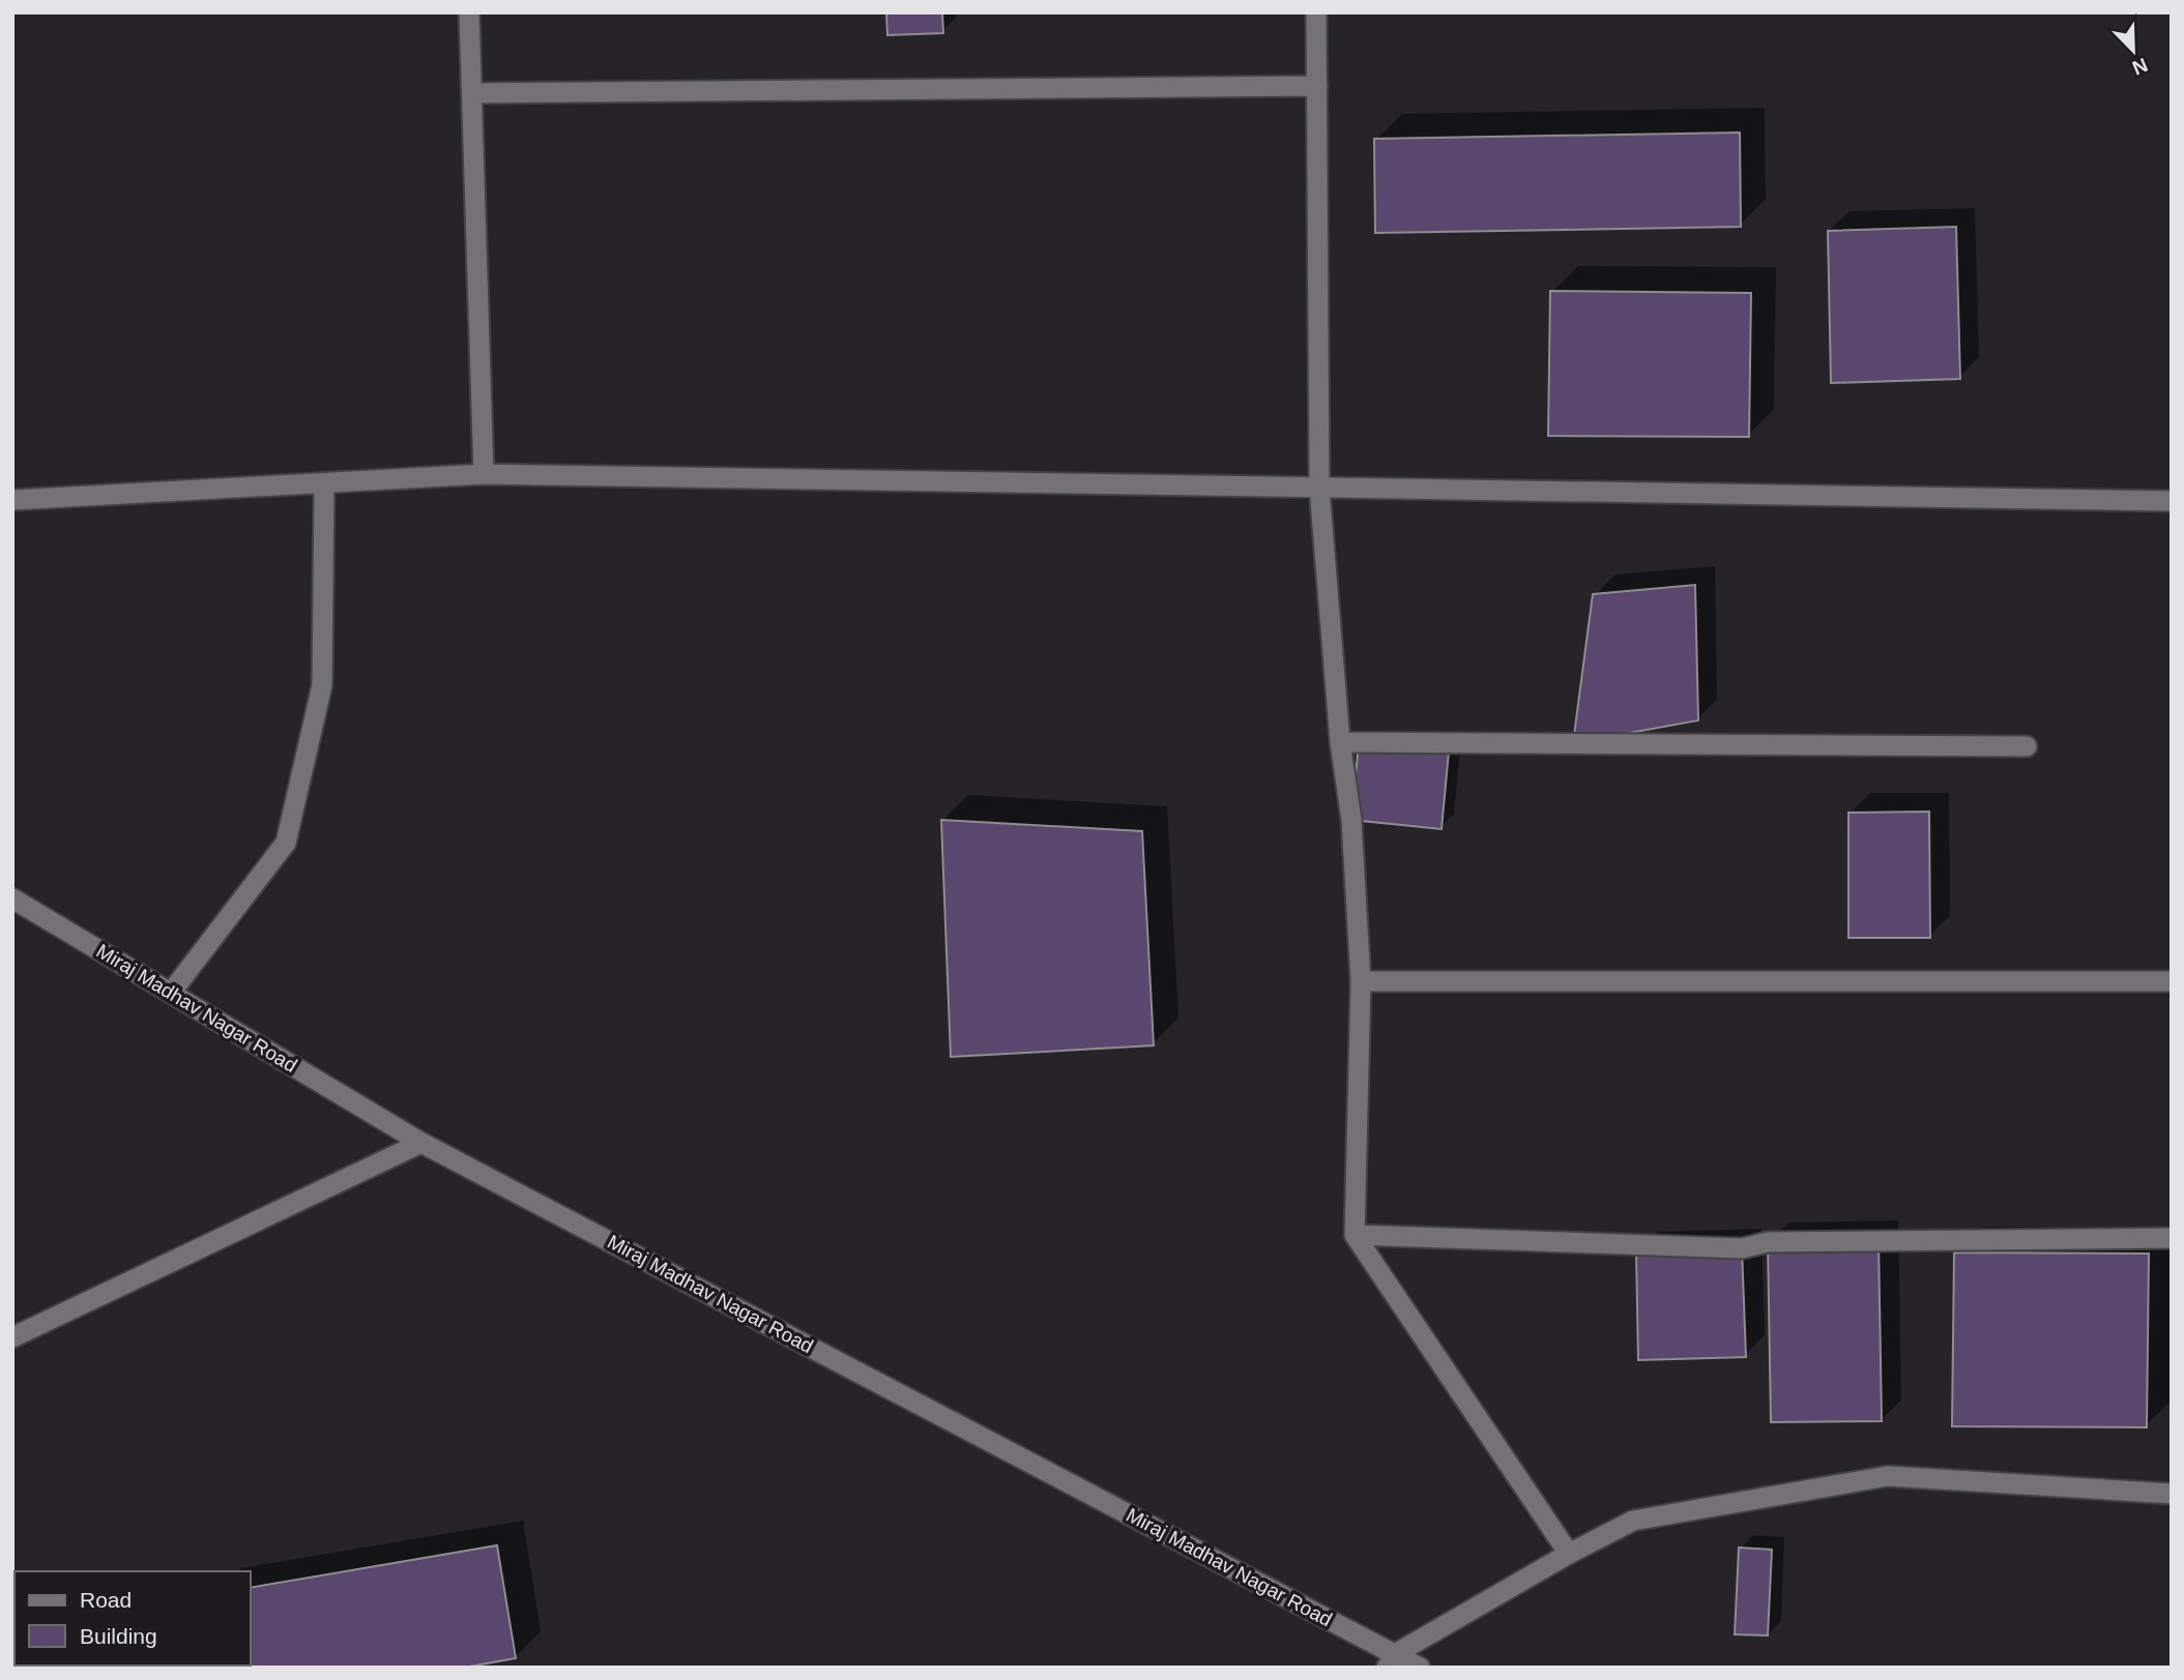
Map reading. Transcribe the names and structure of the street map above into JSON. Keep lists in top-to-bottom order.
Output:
{
  "streets": {
    "street": ["Miraj Madhav Nagar Road"]
  },
  "legend": ["Road", "Building"],
  "north": "bottom right"
}
